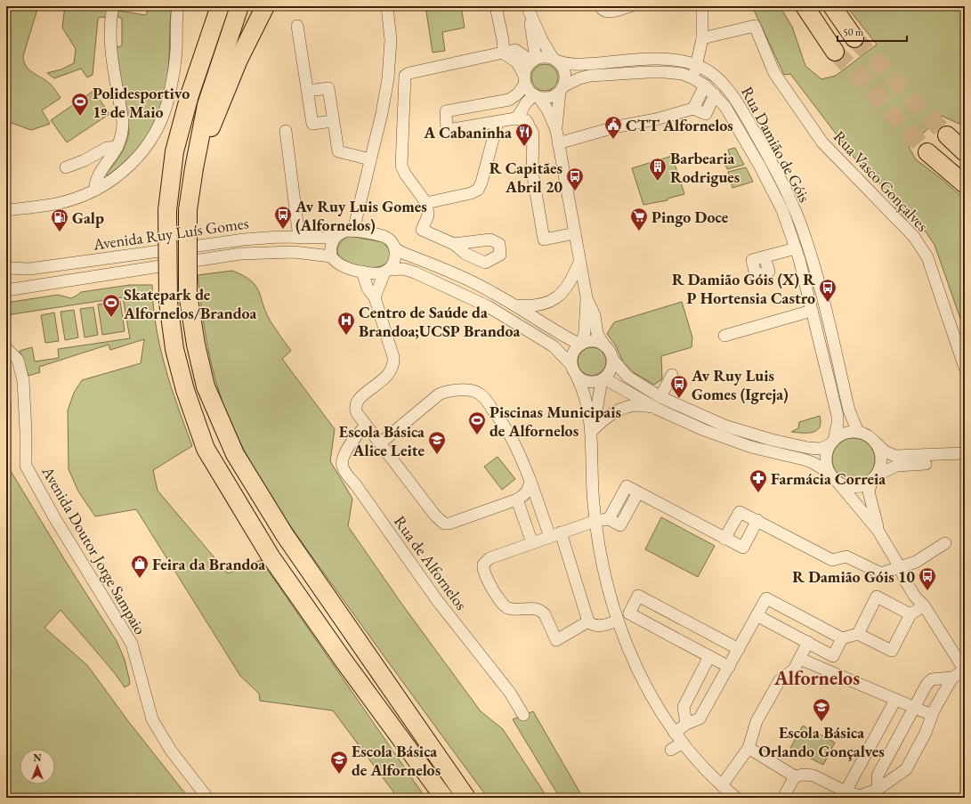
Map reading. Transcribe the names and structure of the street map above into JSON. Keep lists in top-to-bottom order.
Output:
{
  "streets": {
    "street": [
      "Rua Damião de Góis",
      "Rua Vasco Gonçalves",
      "Avenida Ruy Luís Gomes",
      "Avenida Doutor Jorge Sampaio",
      "Rua de Alfornelos"
    ]
  },
  "districts": ["Alfornelos"],
  "places": {
    "sports": ["Polidesportivo 1º de Maio", "Skatepark de Alfornelos/Brandoa", "Piscinas Municipais de Alfornelos"],
    "public building": ["CTT Alfornelos"],
    "restaurant": ["A Cabaninha"],
    "building": ["Barbearia Rodrigues"],
    "bus stop": [
      "R Capitães Abril 20",
      "Av Ruy Luis Gomes (Alfornelos)",
      "R Damião Góis (X) R P Hortensia Castro",
      "Av Ruy Luis Gomes (Igreja)",
      "R Damião Góis 10"
    ],
    "supermarket": ["Pingo Doce"],
    "fuel station": ["Galp"],
    "hospital": ["Centro de Saúde da Brandoa;UCSP Brandoa"],
    "school or university": ["Escola Básica Alice Leite", "Escola Básica Orlando Gonçalves", "Escola Básica de Alfornelos"],
    "pharmacy": ["Farmácia Correia"],
    "shop": ["Feira da Brandoa"]
  },
  "scale_bar": "50 m",
  "north": "top"
}
